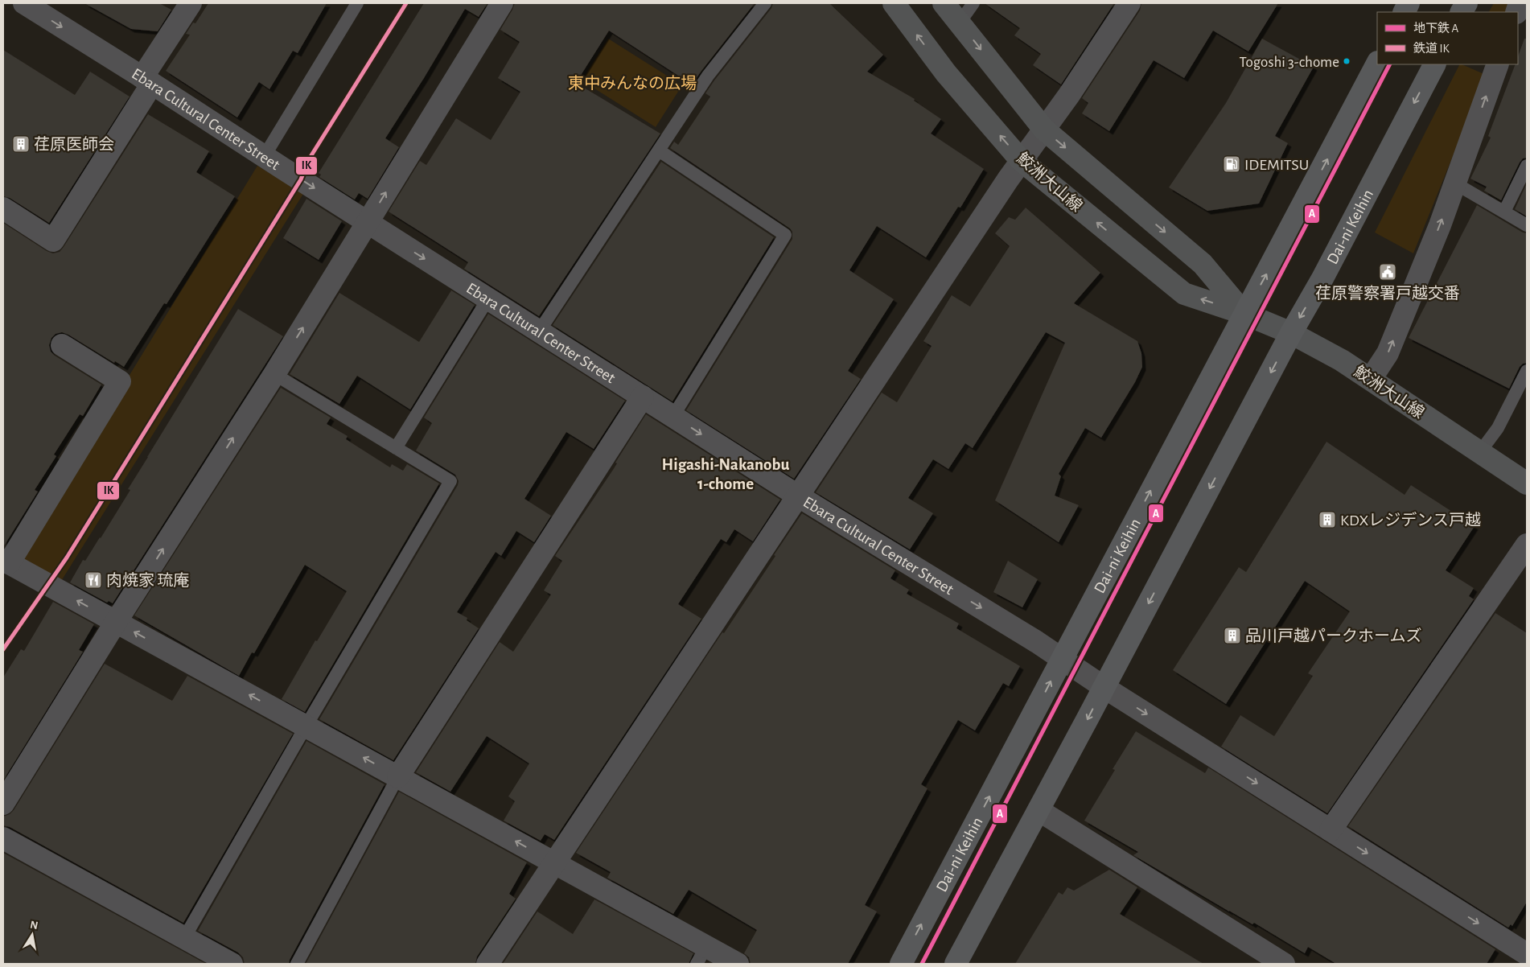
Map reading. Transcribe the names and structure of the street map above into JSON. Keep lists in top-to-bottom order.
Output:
{
  "streets": {
    "highway": ["Dai-ni Keihin"],
    "main road": ["鮫洲大山線"],
    "street": ["Ebara Cultural Center Street"]
  },
  "crossings": [
    ["Ebara Cultural Center Street", "Dai-ni Keihin"],
    ["鮫洲大山線", "Dai-ni Keihin"]
  ],
  "one_way": ["Ebara Cultural Center Street"],
  "districts": ["Higashi-Nakanobu 1-chome"],
  "parks": ["東中みんなの広場"],
  "places": {
    "other": ["Togoshi 3-chome"],
    "building": ["荏原医師会", "KDXレジデンス戸越", "品川戸越パークホームズ"],
    "fuel station": ["IDEMITSU"],
    "public building": ["荏原警察署戸越交番"],
    "restaurant": ["肉焼家 琉庵"]
  },
  "lines": ["rail line IK", "metro line A"],
  "legend": ["地下鉄 A", "鉄道 IK"],
  "north": "top"
}
